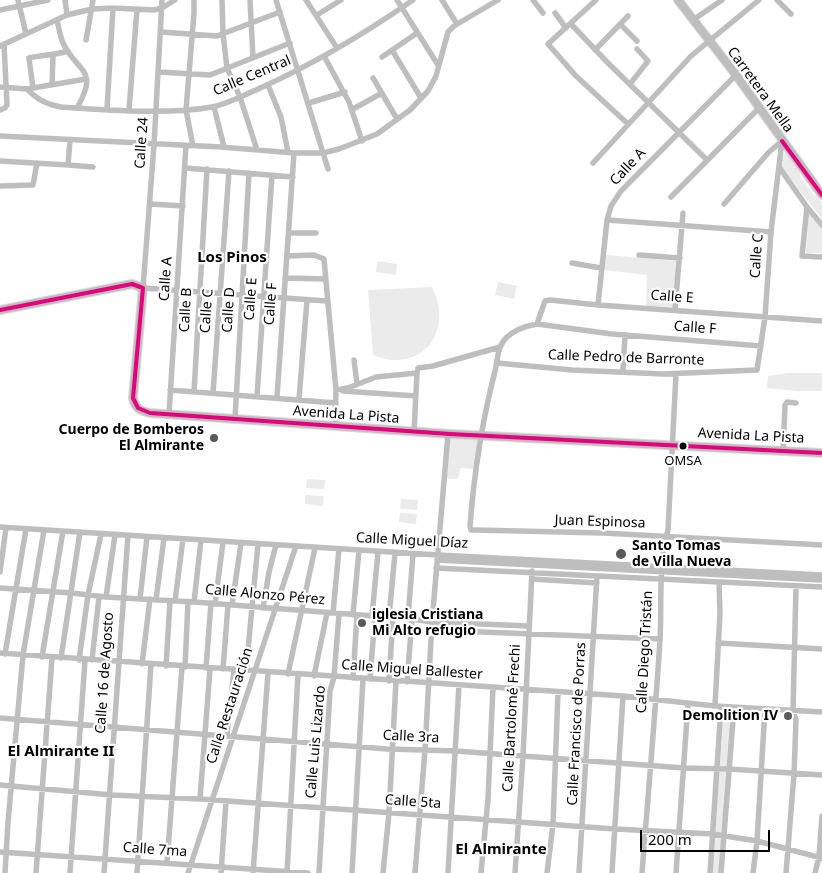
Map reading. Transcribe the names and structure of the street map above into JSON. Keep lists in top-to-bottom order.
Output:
{
  "streets": {
    "main road": ["Carretera Mella", "Avenida La Pista"],
    "street": [
      "Calle Central",
      "Calle 24",
      "Calle A",
      "Calle C",
      "Calle E",
      "Calle F",
      "Calle B",
      "Calle D",
      "Calle Pedro de Barronte",
      "Juan Espinosa",
      "Calle Miguel Díaz",
      "Calle Alonzo Pérez",
      "Calle Diego Tristán",
      "Calle Miguel Ballester",
      "Calle 16 de Agosto",
      "Calle Restauración",
      "Calle Bartolomé Frechi",
      "Calle Francisco de Porras",
      "Calle 3ra",
      "Calle Luis Lizardo",
      "Calle 5ta",
      "Calle 7ma"
    ]
  },
  "crossings": [
    ["Calle Central", "Calle 24"],
    ["Calle Central", "Calle A"],
    ["Calle Central", "Calle F"],
    ["Carretera Mella", "Calle A"],
    ["Carretera Mella", "Calle C"],
    ["Calle 24", "Avenida La Pista"],
    ["Calle A", "Calle E"],
    ["Calle A", "Avenida La Pista"],
    ["Calle C", "Calle E"],
    ["Calle C", "Calle F"],
    ["Calle C", "Calle Pedro de Barronte"],
    ["Calle E", "Calle F"],
    ["Calle D", "Avenida La Pista"],
    ["Calle Pedro de Barronte", "Calle Diego Tristán"],
    ["Avenida La Pista", "Juan Espinosa"],
    ["Avenida La Pista", "Calle Diego Tristán"],
    ["Juan Espinosa", "Calle Diego Tristán"],
    ["Calle Miguel Díaz", "Calle Diego Tristán"],
    ["Calle Miguel Díaz", "Calle 16 de Agosto"],
    ["Calle Miguel Díaz", "Calle Restauración"],
    ["Calle Miguel Díaz", "Calle Bartolomé Frechi"],
    ["Calle Miguel Díaz", "Calle Francisco de Porras"],
    ["Calle Alonzo Pérez", "Calle 16 de Agosto"],
    ["Calle Alonzo Pérez", "Calle Restauración"],
    ["Calle Alonzo Pérez", "Calle Bartolomé Frechi"],
    ["Calle Alonzo Pérez", "Calle Luis Lizardo"],
    ["Calle Diego Tristán", "Calle Miguel Ballester"],
    ["Calle Diego Tristán", "Calle 3ra"],
    ["Calle Diego Tristán", "Calle 5ta"],
    ["Calle Miguel Ballester", "Calle 16 de Agosto"],
    ["Calle Miguel Ballester", "Calle Restauración"],
    ["Calle Miguel Ballester", "Calle Bartolomé Frechi"],
    ["Calle Miguel Ballester", "Calle Francisco de Porras"],
    ["Calle Miguel Ballester", "Calle Luis Lizardo"],
    ["Calle 16 de Agosto", "Calle 3ra"],
    ["Calle 16 de Agosto", "Calle 5ta"],
    ["Calle 16 de Agosto", "Calle 7ma"],
    ["Calle Restauración", "Calle 3ra"],
    ["Calle Restauración", "Calle 5ta"],
    ["Calle Restauración", "Calle 7ma"],
    ["Calle Bartolomé Frechi", "Calle 3ra"],
    ["Calle Bartolomé Frechi", "Calle 5ta"],
    ["Calle Francisco de Porras", "Calle 3ra"],
    ["Calle Francisco de Porras", "Calle 5ta"],
    ["Calle 3ra", "Calle Luis Lizardo"],
    ["Calle Luis Lizardo", "Calle 5ta"]
  ],
  "districts": ["Los Pinos", "El Almirante II", "El Almirante"],
  "places": [
    "Cuerpo de Bomberos El Almirante",
    "OMSA",
    "Santo Tomas de Villa Nueva",
    "iglesia Cristiana Mi Alto refugio",
    "Demolition IV"
  ],
  "scale_bar": "200 m"
}
